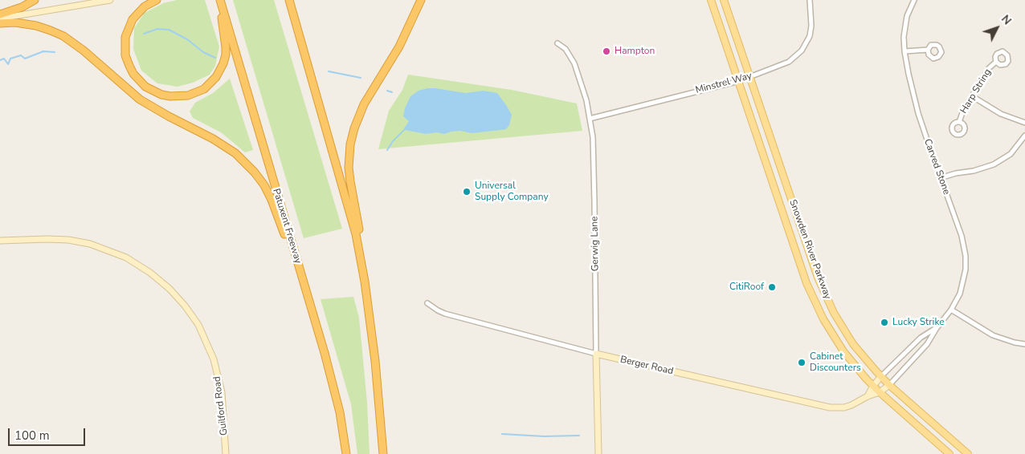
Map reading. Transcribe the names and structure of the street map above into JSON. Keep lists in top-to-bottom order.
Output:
{
  "streets": {
    "highway": ["Patuxent Freeway"],
    "main road": ["Snowden River Parkway"],
    "street": [
      "Minstrel Way",
      "Harp String",
      "Carved Stone",
      "Gerwig Lane",
      "Berger Road",
      "Guilford Road"
    ]
  },
  "crossings": [
    ["Minstrel Way", "Gerwig Lane"],
    ["Minstrel Way", "Snowden River Parkway"],
    ["Carved Stone", "Snowden River Parkway"],
    ["Carved Stone", "Berger Road"],
    ["Gerwig Lane", "Berger Road"],
    ["Snowden River Parkway", "Berger Road"]
  ],
  "places": [
    "Hampton",
    "Universal Supply Company",
    "CitiRoof",
    "Lucky Strike",
    "Cabinet Discounters"
  ],
  "scale_bar": "100 m",
  "north": "top right"
}
